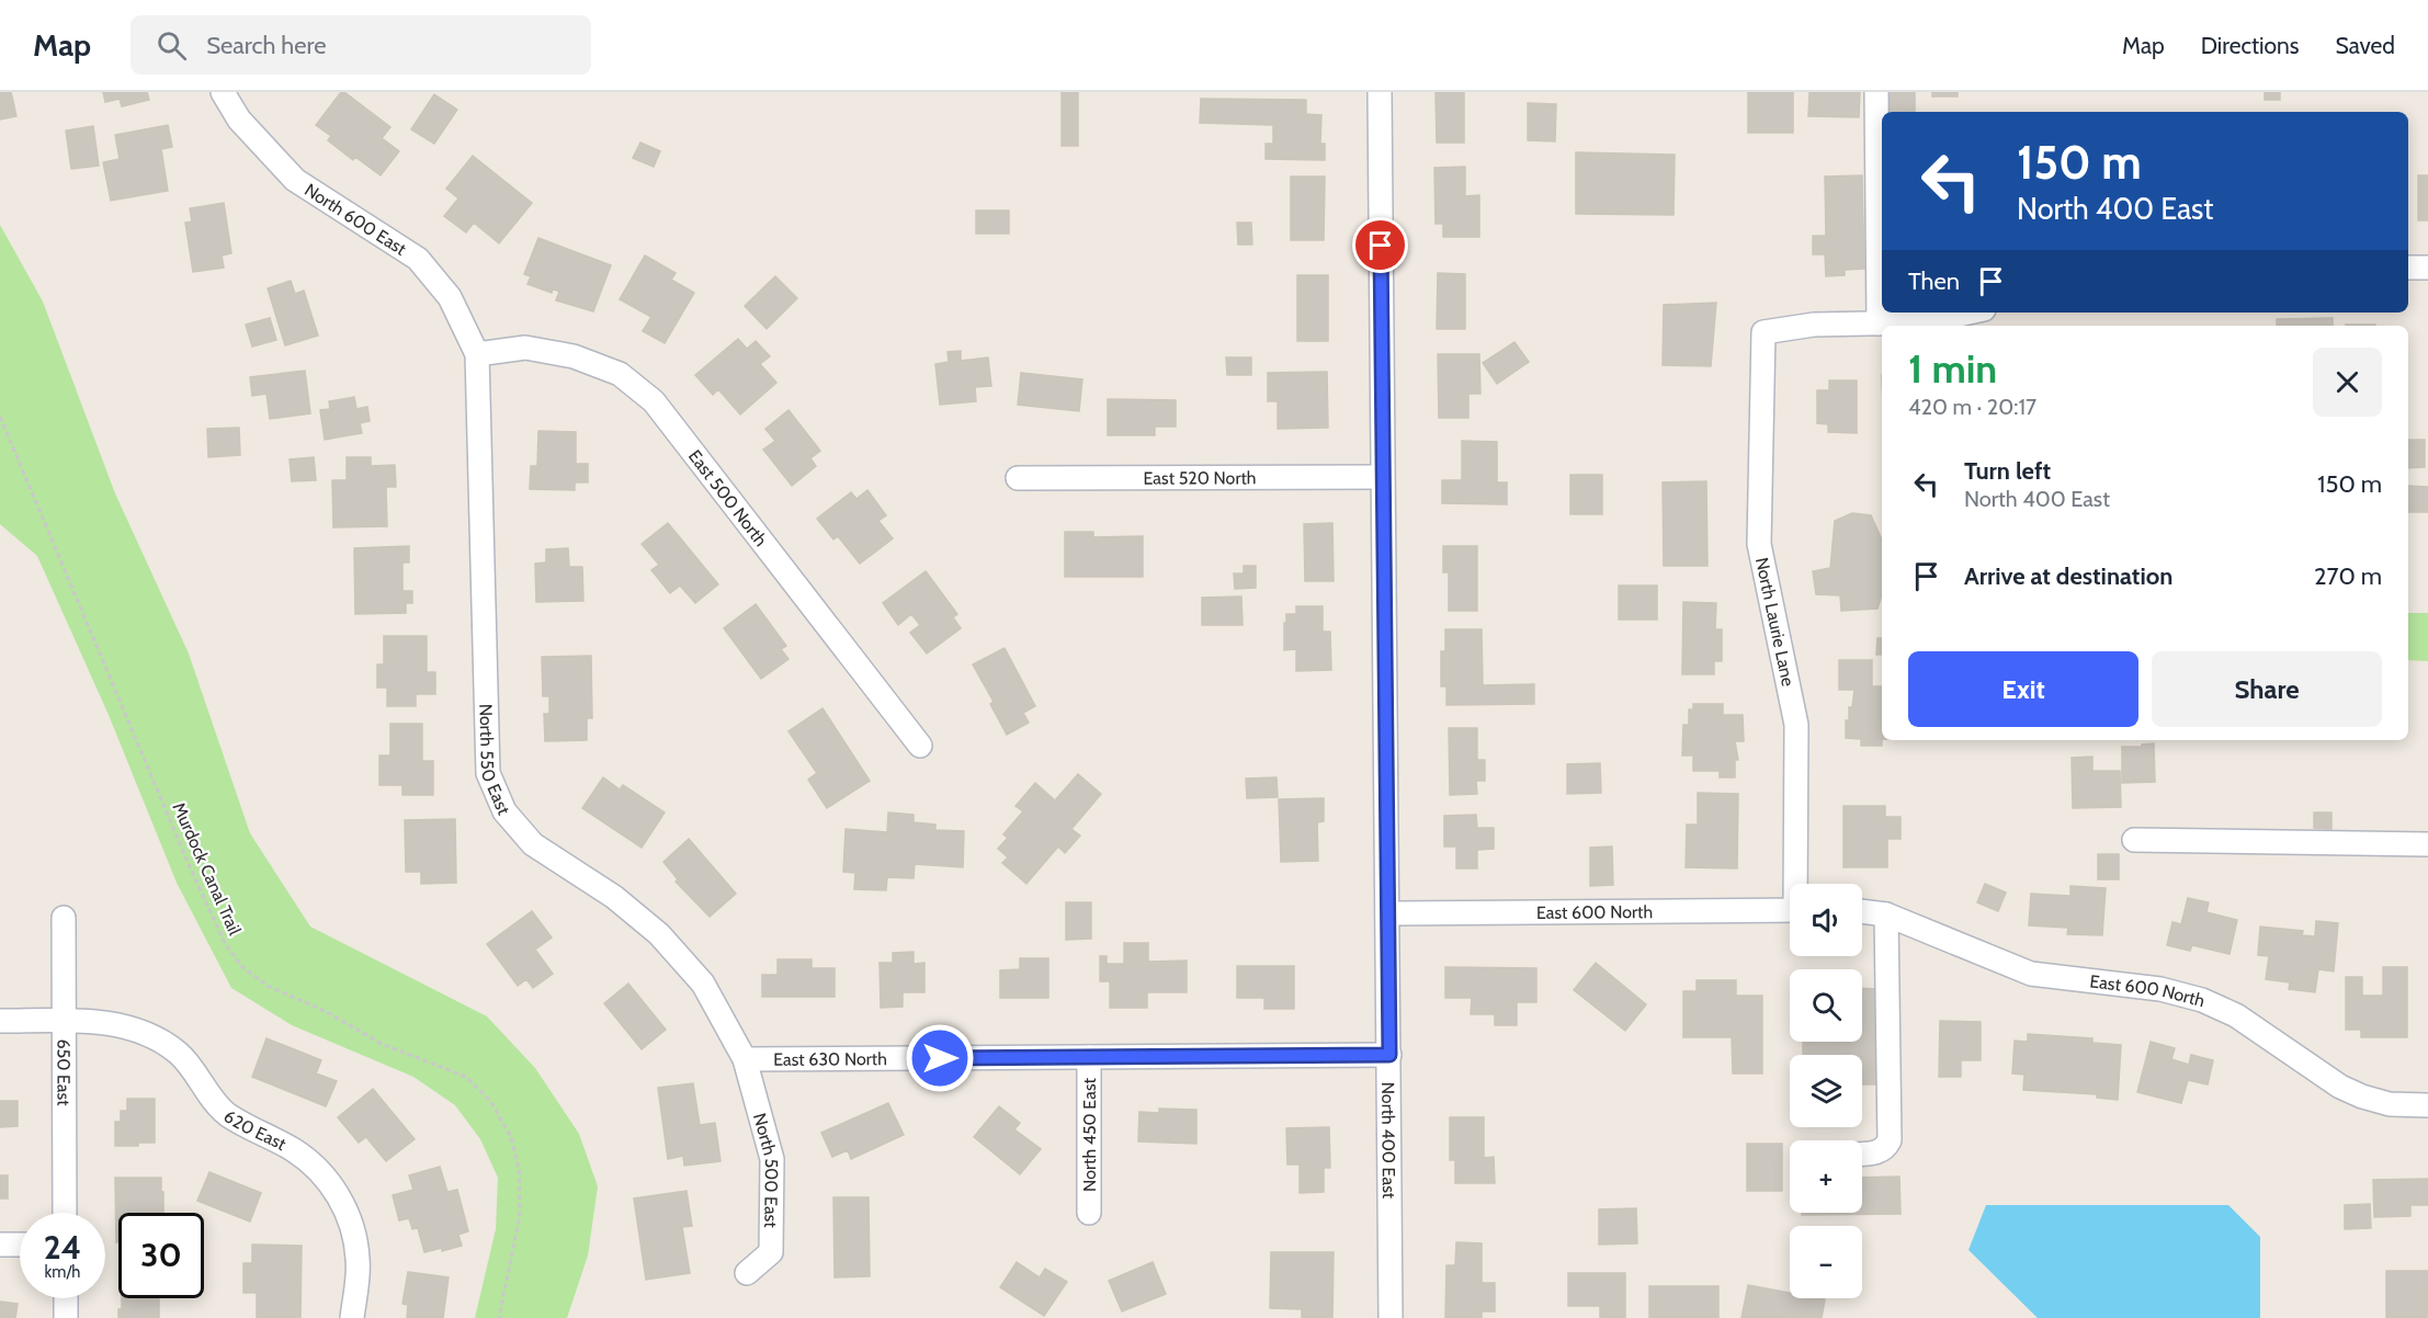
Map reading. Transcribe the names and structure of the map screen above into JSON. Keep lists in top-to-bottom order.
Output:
{
  "streets": {
    "street": [
      "North 600 East",
      "East 520 North",
      "East 500 North",
      "North Laurie Lane",
      "North 550 East",
      "East 600 North",
      "East 630 North",
      "650 East",
      "620 East",
      "North 450 East",
      "North 400 East",
      "North 500 East"
    ],
    "path": ["Murdock Canal Trail"]
  },
  "crossings": [
    ["North 600 East", "East 500 North"],
    ["North 600 East", "North 550 East"],
    ["East 520 North", "North 400 East"],
    ["East 500 North", "North 550 East"],
    ["North 550 East", "East 630 North"],
    ["North 550 East", "North 500 East"],
    ["East 600 North", "North 400 East"],
    ["East 630 North", "North 450 East"],
    ["East 630 North", "North 400 East"],
    ["East 630 North", "North 500 East"],
    ["650 East", "620 East"]
  ],
  "page": {
    "header": "Map",
    "search": "Search here",
    "nav": ["Map", "Directions", "Saved"],
    "turn": ["150 m", "North 400 East"],
    "then": "Then",
    "heading": ["1 min", "420 m · 20:17"],
    "list": [
      {
        "name": "Turn left",
        "note": "North 400 East",
        "value": "150 m"
      },
      {
        "name": "Arrive at destination",
        "value": "270 m"
      }
    ],
    "buttons": ["Exit", "Share"],
    "map_buttons": ["+", "−"],
    "speed": "24 km/h",
    "limit": "30"
  }
}
